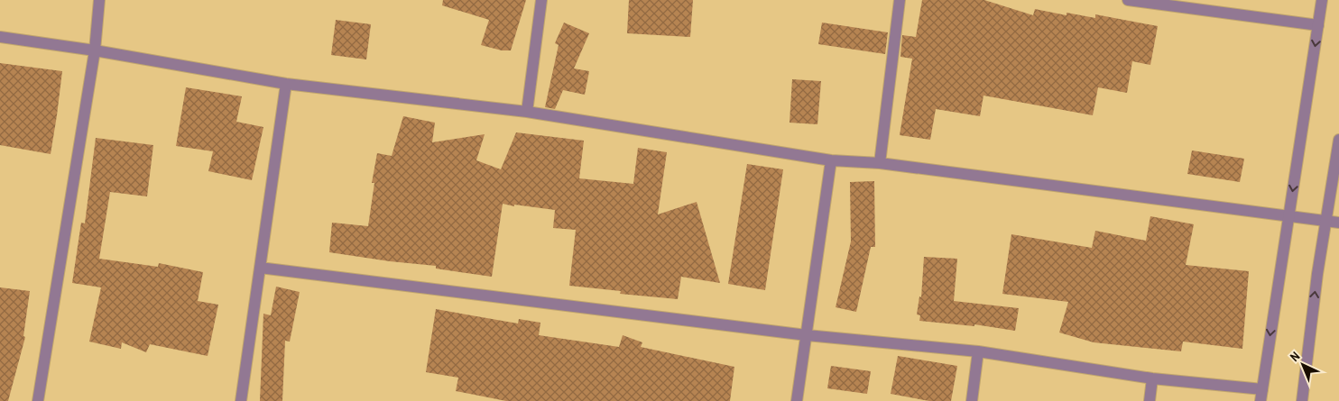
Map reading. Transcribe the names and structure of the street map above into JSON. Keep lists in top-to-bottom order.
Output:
{
  "north": "top left"
}
